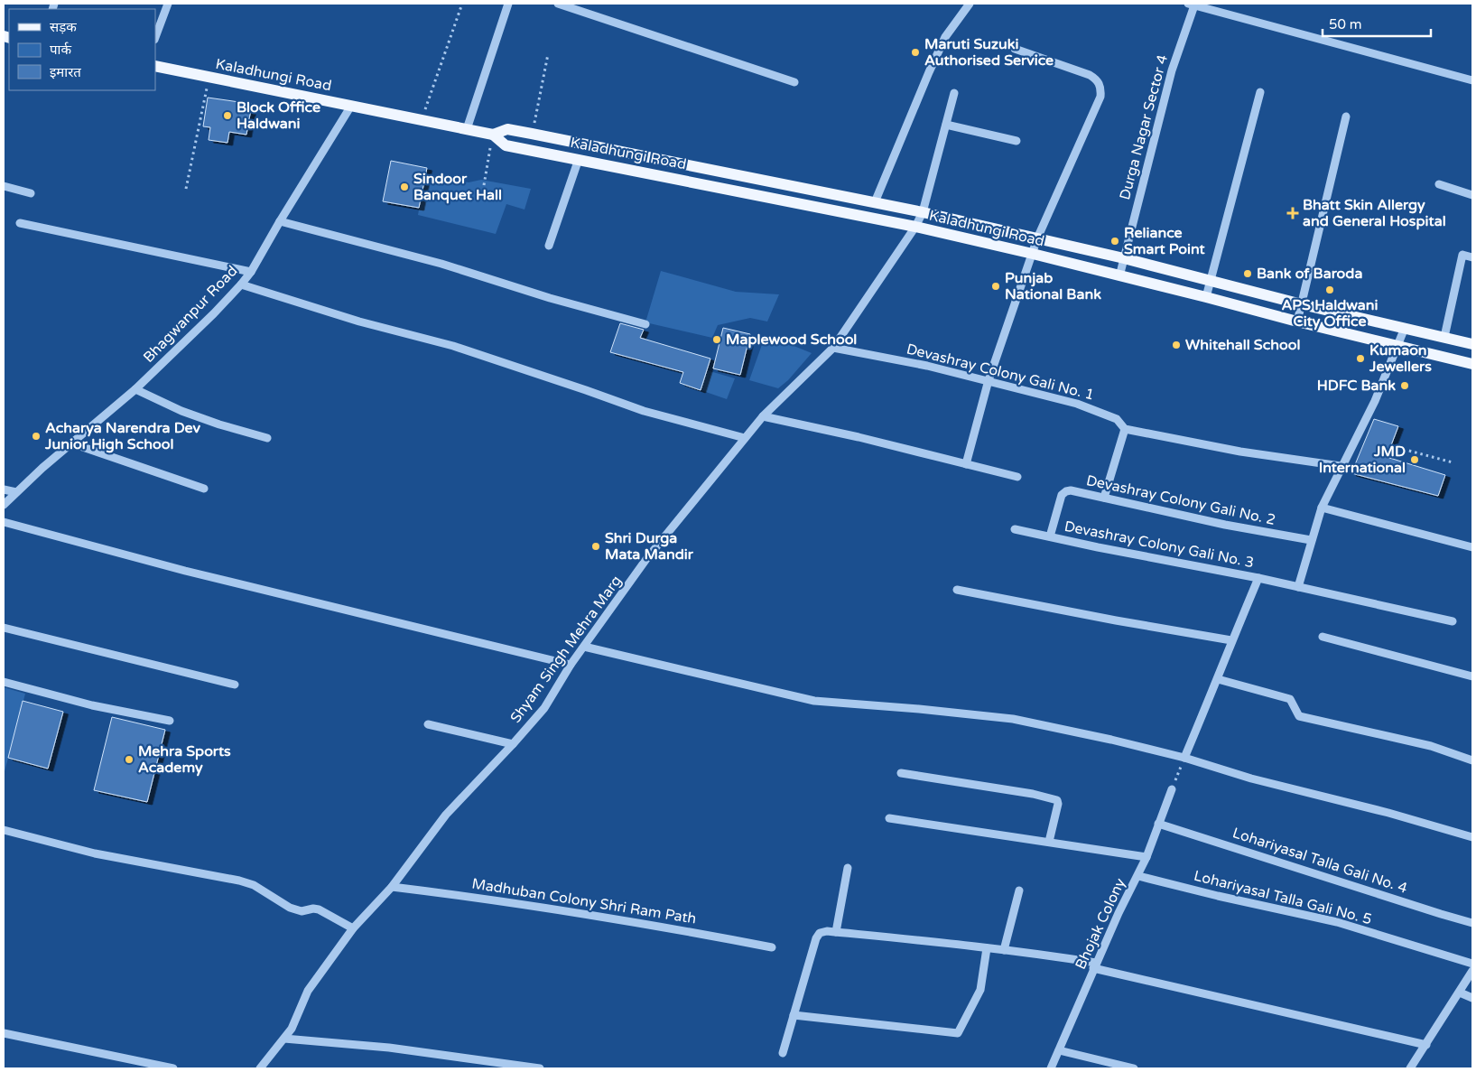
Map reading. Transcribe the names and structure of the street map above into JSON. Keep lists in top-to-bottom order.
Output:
{
  "streets": {
    "main road": ["Kaladhungi Road"],
    "street": [
      "Durga Nagar Sector 4",
      "Bhagwanpur Road",
      "Devashray Colony Gali No. 1",
      "Devashray Colony Gali No. 2",
      "Devashray Colony Gali No. 3",
      "Shyam Singh Mehra Marg",
      "Lohariyasal Talla Gali No. 4",
      "Lohariyasal Talla Gali No. 5",
      "Madhuban Colony Shri Ram Path",
      "Bhojak Colony"
    ]
  },
  "crossings": [
    ["Kaladhungi Road", "Durga Nagar Sector 4"],
    ["Kaladhungi Road", "Bhagwanpur Road"],
    ["Kaladhungi Road", "Shyam Singh Mehra Marg"],
    ["Devashray Colony Gali No. 1", "Shyam Singh Mehra Marg"],
    ["Devashray Colony Gali No. 2", "Devashray Colony Gali No. 3"],
    ["Shyam Singh Mehra Marg", "Madhuban Colony Shri Ram Path"],
    ["Lohariyasal Talla Gali No. 4", "Bhojak Colony"],
    ["Lohariyasal Talla Gali No. 5", "Bhojak Colony"]
  ],
  "places": {
    "other": [
      "Maruti Suzuki Authorised Service",
      "Block Office Haldwani",
      "Sindoor Banquet Hall",
      "Reliance Smart Point",
      "Bank of Baroda",
      "Punjab National Bank",
      "APS Haldwani City Office",
      "Maplewood School",
      "Whitehall School",
      "Kumaon Jewellers",
      "HDFC Bank",
      "Acharya Narendra Dev Junior High School",
      "JMD International",
      "Shri Durga Mata Mandir",
      "Mehra Sports Academy"
    ],
    "health": ["Bhatt Skin Allergy and General Hospital"]
  },
  "legend": ["सड़क", "पार्क", "इमारत"],
  "scale_bar": "50 m"
}
